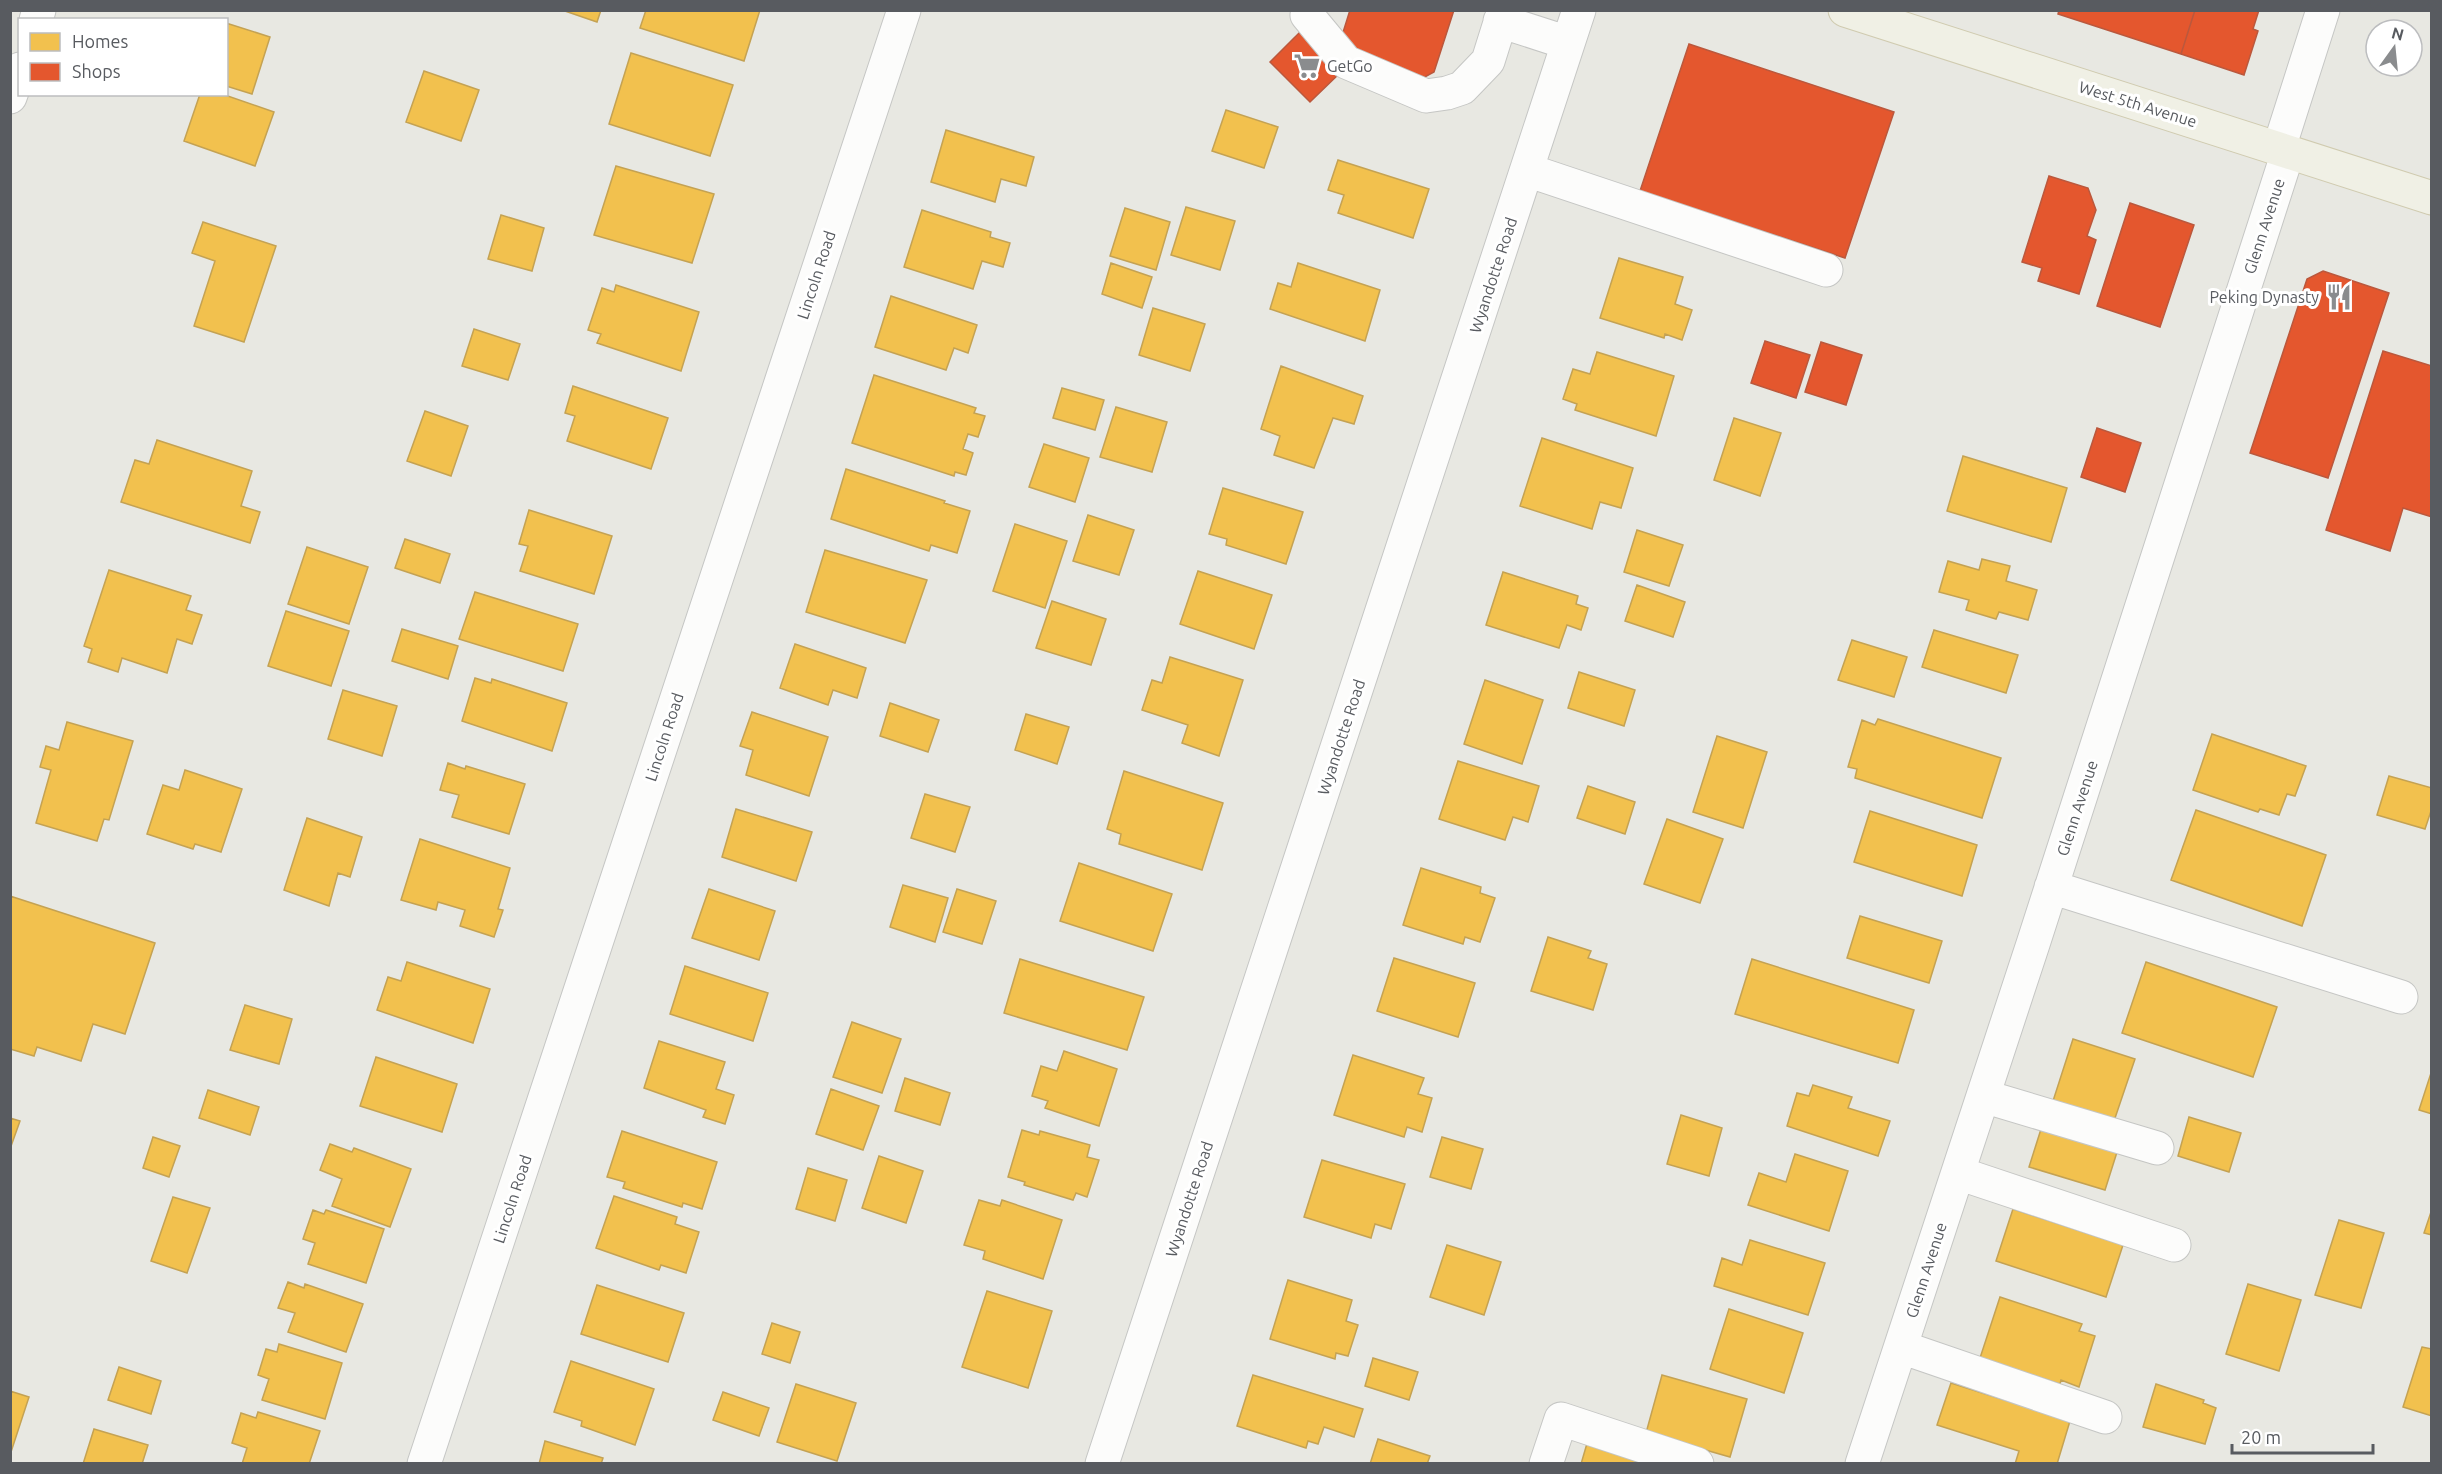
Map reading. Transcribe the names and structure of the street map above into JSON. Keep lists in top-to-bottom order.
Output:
{
  "streets": {
    "main road": ["West 5th Avenue"],
    "street": ["Glenn Avenue", "Lincoln Road", "Wyandotte Road"]
  },
  "crossings": [
    ["West 5th Avenue", "Glenn Avenue"]
  ],
  "places": {
    "supermarket": ["GetGo"],
    "restaurant": ["Peking Dynasty"]
  },
  "legend": ["Homes", "Shops"],
  "scale_bar": "20 m",
  "north": "top"
}
